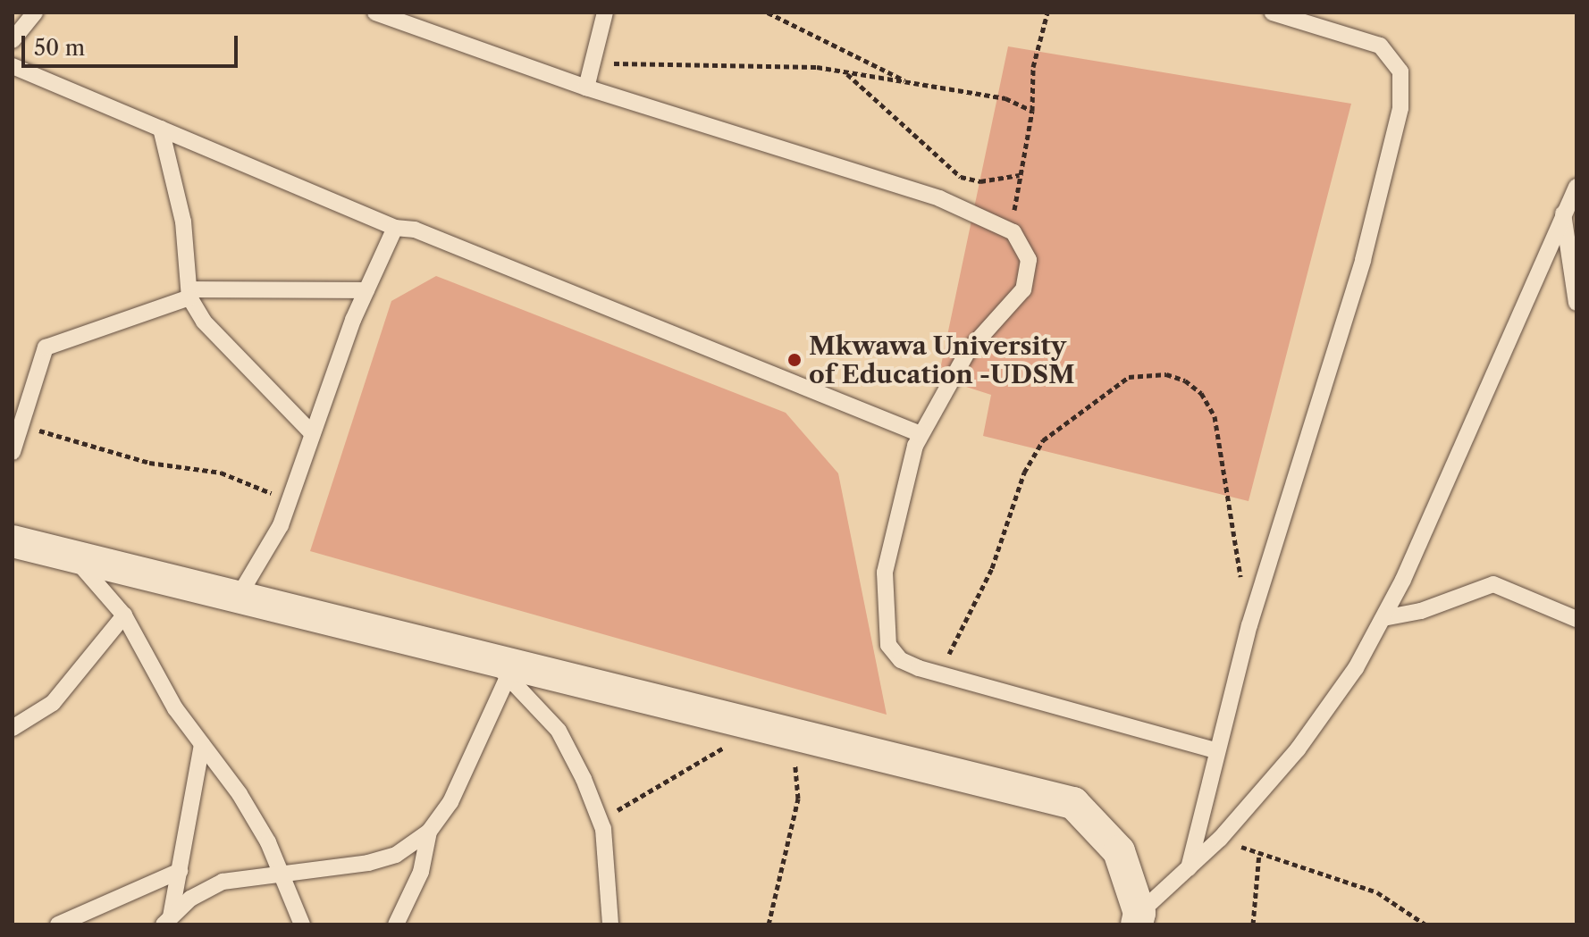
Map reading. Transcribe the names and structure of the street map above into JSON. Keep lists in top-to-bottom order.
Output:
{
  "places": ["Mkwawa University of Education -UDSM"],
  "scale_bar": "50 m"
}
